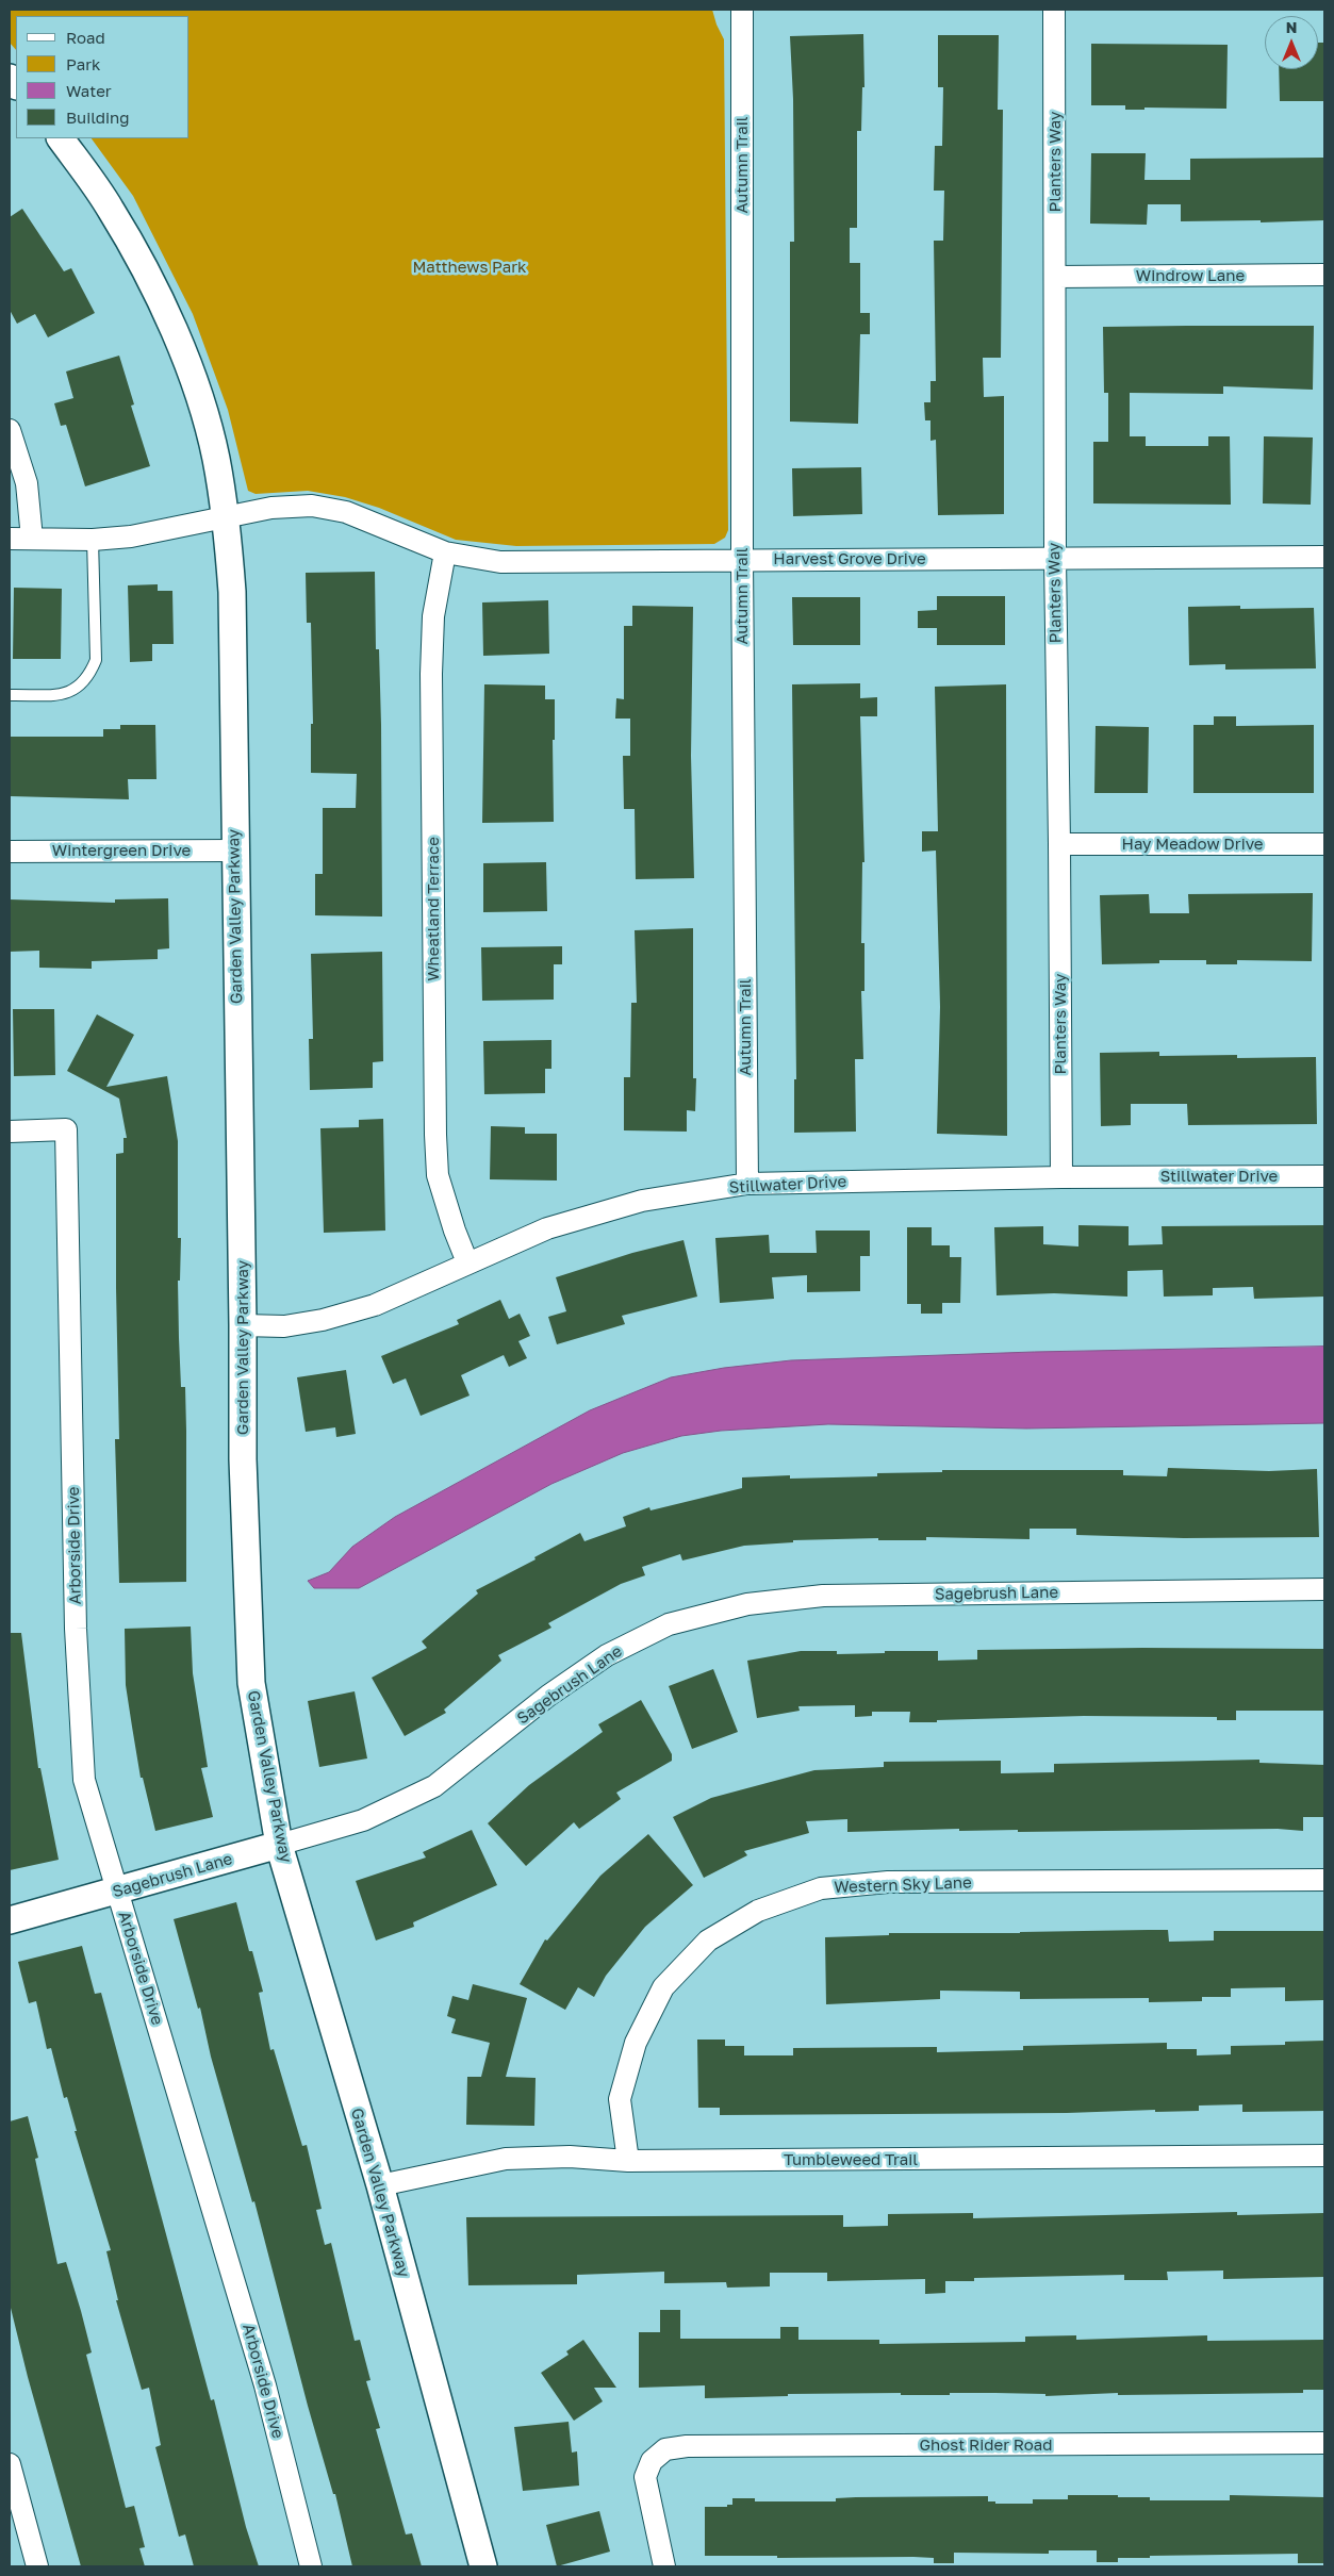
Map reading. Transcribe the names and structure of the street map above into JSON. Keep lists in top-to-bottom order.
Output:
{
  "streets": {
    "street": [
      "Planters Way",
      "Autumn Trail",
      "Windrow Lane",
      "Harvest Grove Drive",
      "Hay Meadow Drive",
      "Wintergreen Drive",
      "Wheatland Terrace",
      "Garden Valley Parkway",
      "Stillwater Drive",
      "Arborside Drive",
      "Sagebrush Lane",
      "Western Sky Lane",
      "Tumbleweed Trail",
      "Ghost Rider Road"
    ]
  },
  "crossings": [
    ["Planters Way", "Windrow Lane"],
    ["Planters Way", "Harvest Grove Drive"],
    ["Planters Way", "Hay Meadow Drive"],
    ["Planters Way", "Stillwater Drive"],
    ["Autumn Trail", "Harvest Grove Drive"],
    ["Autumn Trail", "Stillwater Drive"],
    ["Harvest Grove Drive", "Wheatland Terrace"],
    ["Harvest Grove Drive", "Garden Valley Parkway"],
    ["Wintergreen Drive", "Garden Valley Parkway"],
    ["Wheatland Terrace", "Stillwater Drive"],
    ["Garden Valley Parkway", "Stillwater Drive"],
    ["Garden Valley Parkway", "Sagebrush Lane"],
    ["Garden Valley Parkway", "Tumbleweed Trail"],
    ["Arborside Drive", "Sagebrush Lane"],
    ["Western Sky Lane", "Tumbleweed Trail"]
  ],
  "parks": ["Matthews Park"],
  "legend": [
    "Road",
    "Park",
    "Water",
    "Building"
  ],
  "north": "top"
}
